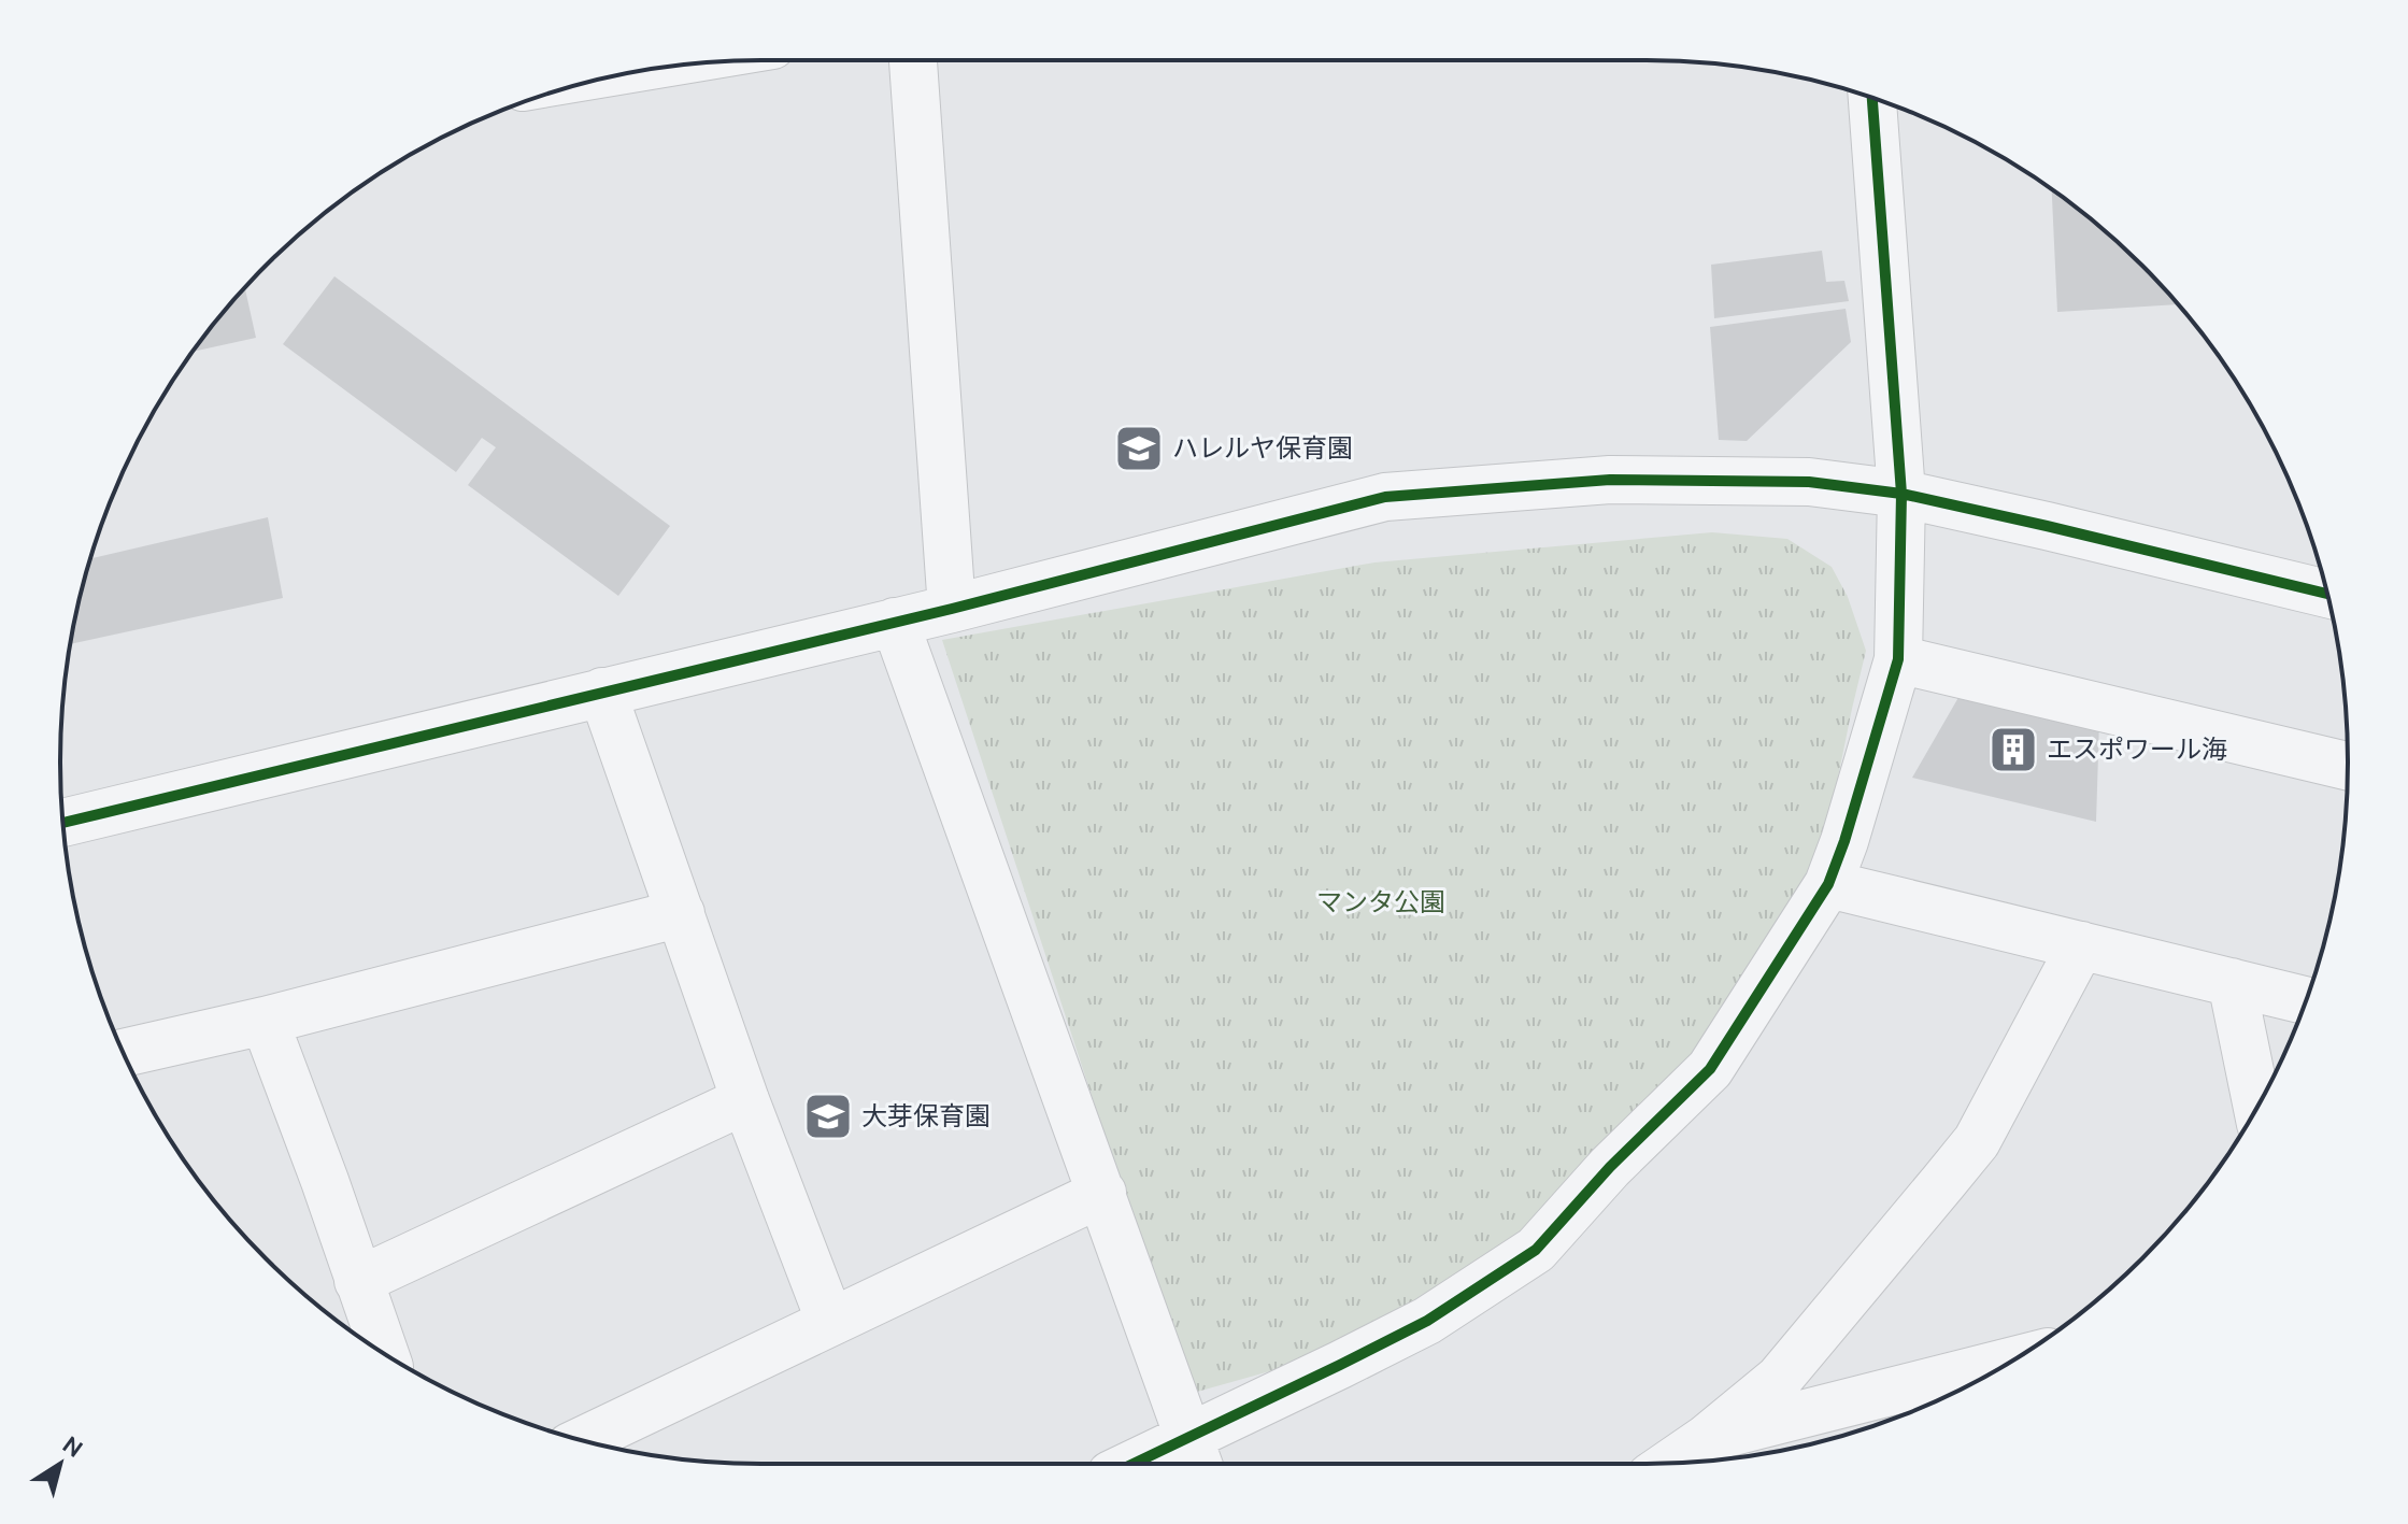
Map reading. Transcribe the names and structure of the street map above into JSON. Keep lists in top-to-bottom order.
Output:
{
  "parks": ["マンタ公園"],
  "places": {
    "school or university": ["ハレルヤ保育園", "大芽保育園"],
    "building": ["エスポワール海"]
  },
  "north": "top right"
}
